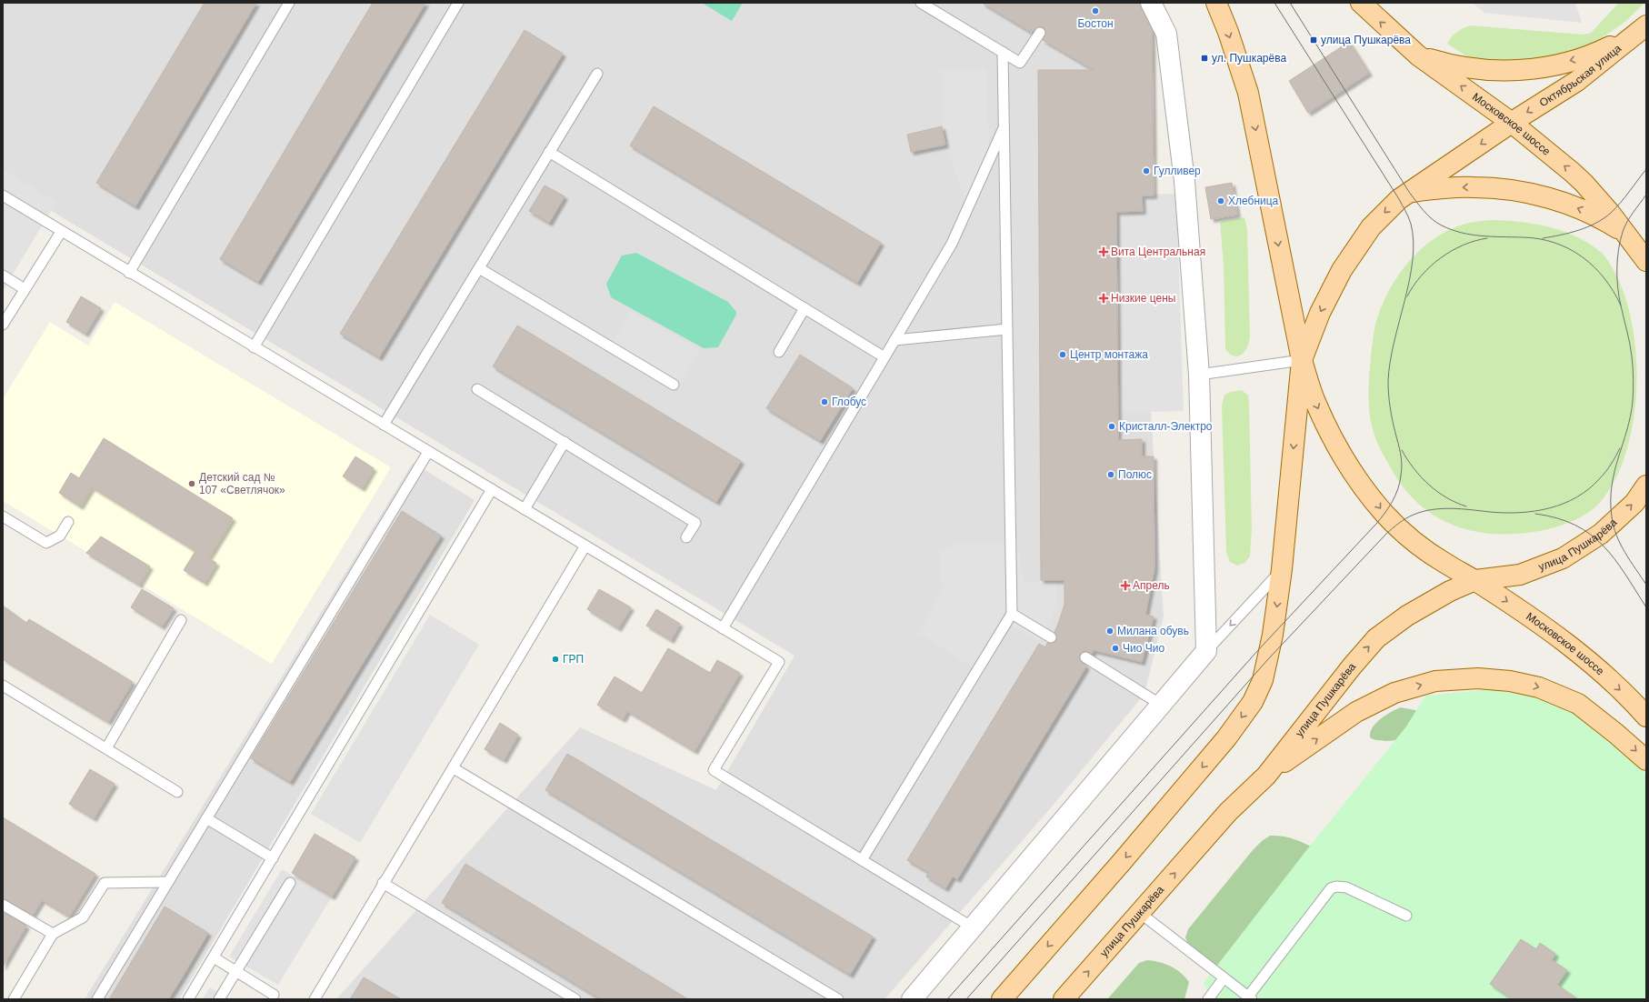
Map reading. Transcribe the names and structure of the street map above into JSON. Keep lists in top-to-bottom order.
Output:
{
  "streets": {
    "main road": ["Октябрьская улица", "Московское шоссе", "улица Пушкарёва"]
  },
  "crossings": [
    ["Октябрьская улица", "Московское шоссе"],
    ["Московское шоссе", "улица Пушкарёва"]
  ],
  "one_way": ["Октябрьская улица"],
  "places": {
    "other": [
      "Бостон",
      "Гулливер",
      "Хлебница",
      "Центр монтажа",
      "Глобус",
      "Кристалл-Электро",
      "Полюс",
      "Детский сад № 107 «Светлячок»",
      "Милана обувь",
      "Чио Чио",
      "ГРП"
    ],
    "transit": ["улица Пушкарёва", "ул. Пушкарёва"],
    "health": ["Вита Центральная", "Низкие цены", "Апрель"]
  }
}
